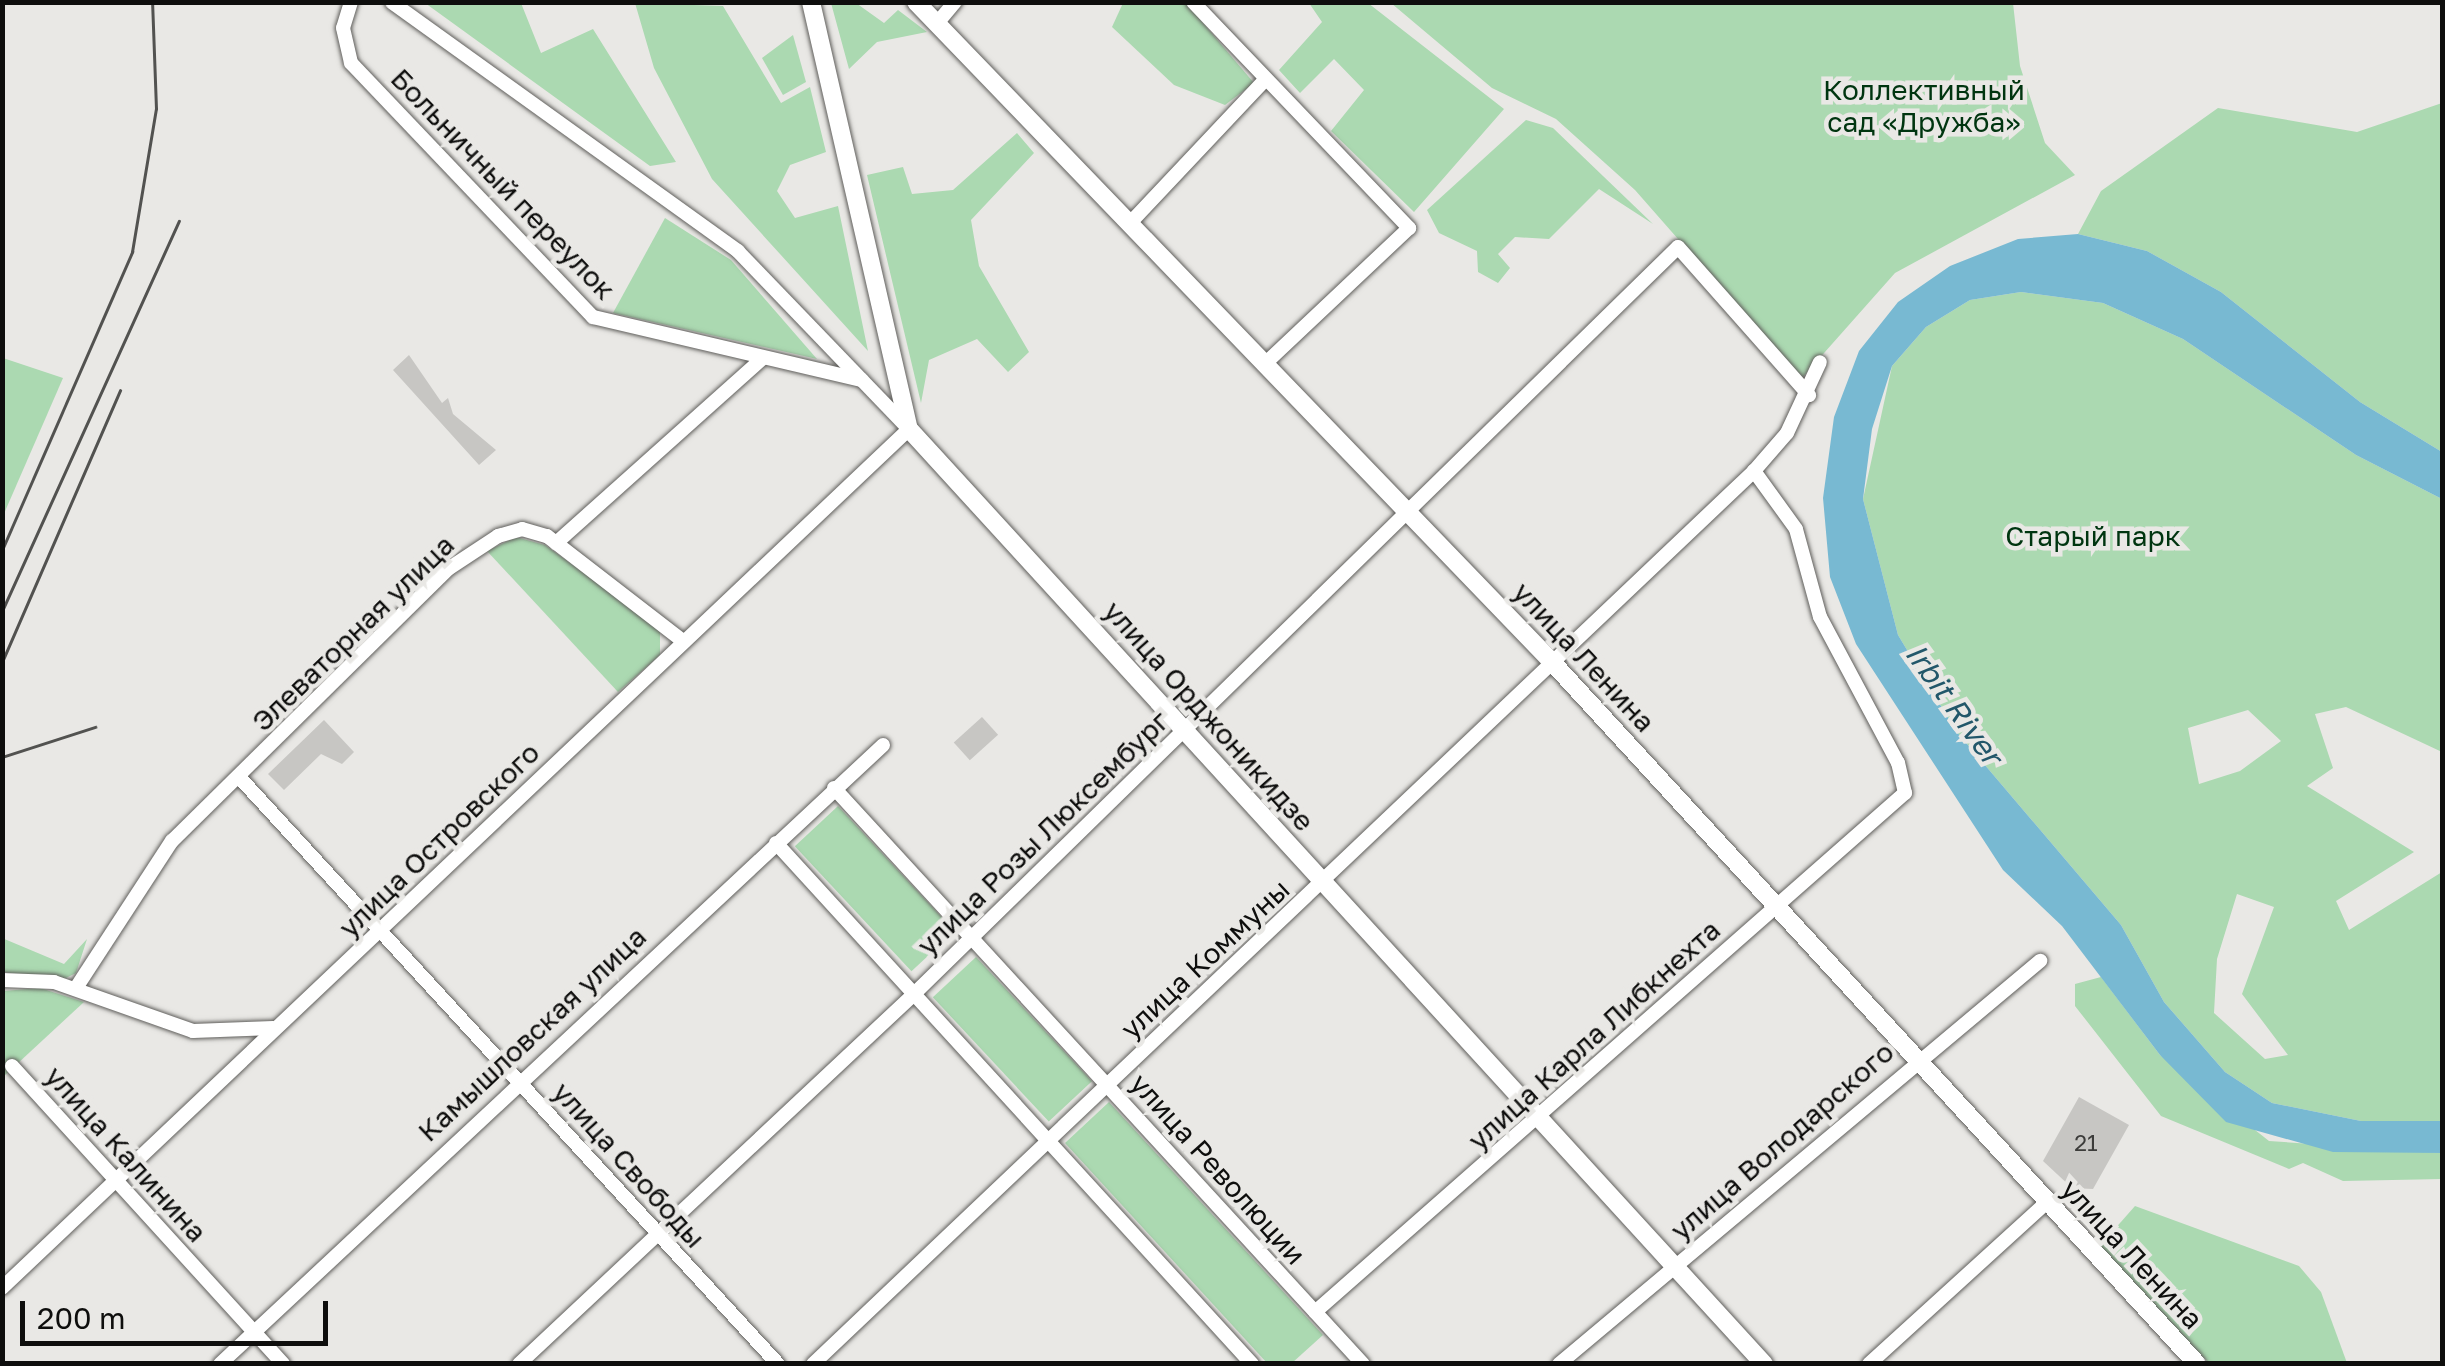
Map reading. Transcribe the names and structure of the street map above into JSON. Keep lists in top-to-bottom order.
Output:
{
  "streets": {
    "main road": ["улица Ленина", "улица Орджоникидзе"],
    "street": [
      "Больничный переулок",
      "Элеваторная улица",
      "улица Розы Люксембург",
      "улица Островского",
      "улица Коммуны",
      "Камышловская улица",
      "улица Карла Либкнехта",
      "улица Володарского",
      "улица Калинина",
      "улица Свободы",
      "улица Революции"
    ]
  },
  "crossings": [
    ["Элеваторная улица", "улица Свободы"],
    ["улица Ленина", "улица Розы Люксембург"],
    ["улица Ленина", "улица Коммуны"],
    ["улица Ленина", "улица Карла Либкнехта"],
    ["улица Ленина", "улица Володарского"],
    ["улица Орджоникидзе", "улица Розы Люксембург"],
    ["улица Орджоникидзе", "улица Островского"],
    ["улица Орджоникидзе", "улица Коммуны"],
    ["улица Орджоникидзе", "улица Карла Либкнехта"],
    ["улица Орджоникидзе", "улица Володарского"],
    ["улица Розы Люксембург", "улица Коммуны"],
    ["улица Розы Люксембург", "улица Свободы"],
    ["улица Розы Люксембург", "улица Революции"],
    ["улица Островского", "улица Калинина"],
    ["улица Островского", "улица Свободы"],
    ["улица Коммуны", "улица Карла Либкнехта"],
    ["улица Коммуны", "улица Революции"],
    ["Камышловская улица", "улица Калинина"],
    ["Камышловская улица", "улица Свободы"],
    ["Камышловская улица", "улица Революции"],
    ["улица Карла Либкнехта", "улица Революции"]
  ],
  "water": ["Irbit River"],
  "parks": ["Коллективный сад «Дружба»", "Старый парк"],
  "house_numbers": ["21"],
  "scale_bar": "200 m"
}
